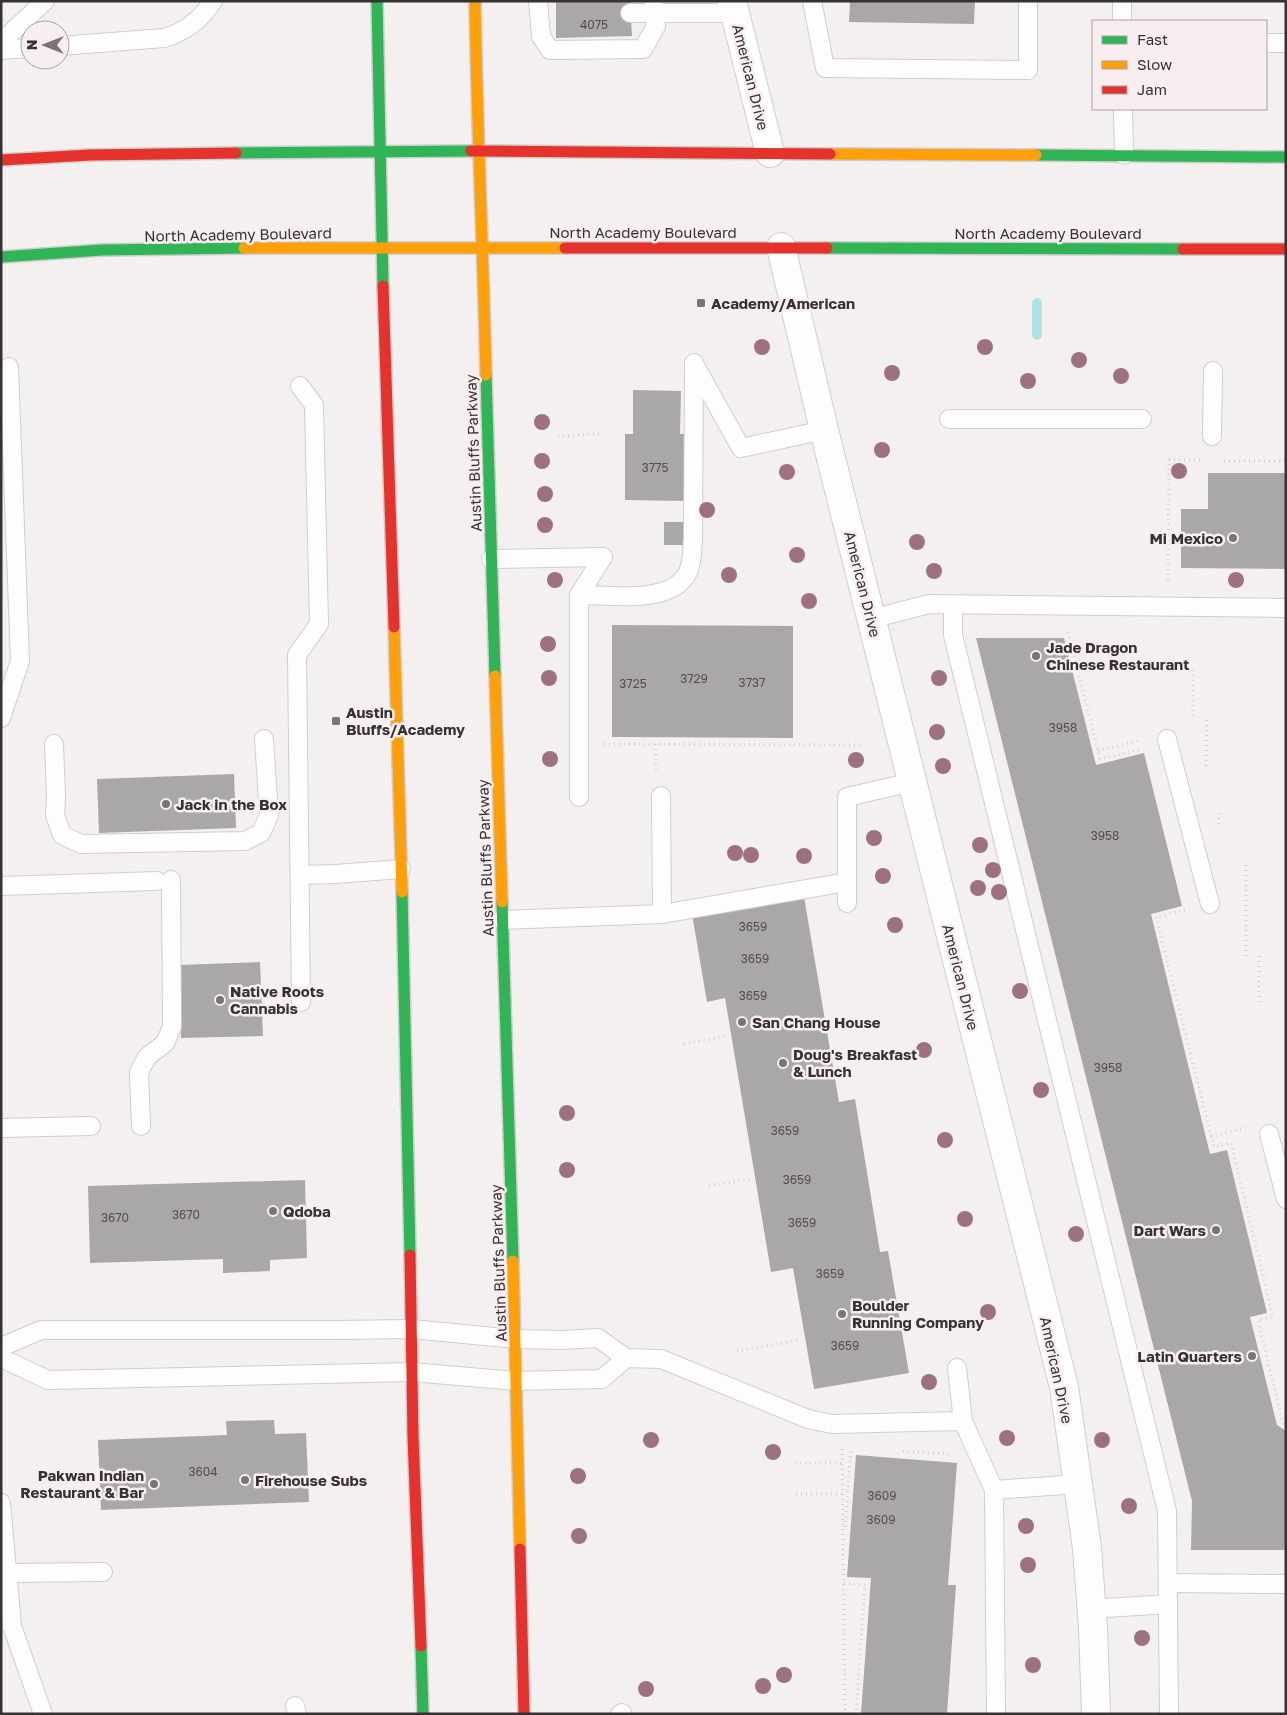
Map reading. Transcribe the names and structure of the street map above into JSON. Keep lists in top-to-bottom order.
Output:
{
  "streets": {
    "main road": ["North Academy Boulevard", "Austin Bluffs Parkway"],
    "street": ["American Drive"]
  },
  "crossings": [
    ["American Drive", "North Academy Boulevard"],
    ["North Academy Boulevard", "Austin Bluffs Parkway"]
  ],
  "places": {
    "transit": ["Academy/American", "Austin Bluffs/Academy"],
    "other": [
      "Mi Mexico",
      "Jade Dragon Chinese Restaurant",
      "Jack in the Box",
      "Native Roots Cannabis",
      "San Chang House",
      "Doug's Breakfast & Lunch",
      "Qdoba",
      "Dart Wars",
      "Boulder Running Company",
      "Latin Quarters",
      "Firehouse Subs",
      "Pakwan Indian Restaurant & Bar"
    ]
  },
  "house_numbers": [
    "4075",
    "3775",
    "3729",
    "3737",
    "3725",
    "3958",
    "3958",
    "3659",
    "3659",
    "3659",
    "3958",
    "3659",
    "3659",
    "3670",
    "3670",
    "3659",
    "3659",
    "3659",
    "3604",
    "3609",
    "3609"
  ],
  "legend": ["Fast", "Slow", "Jam"],
  "north": "left"
}
